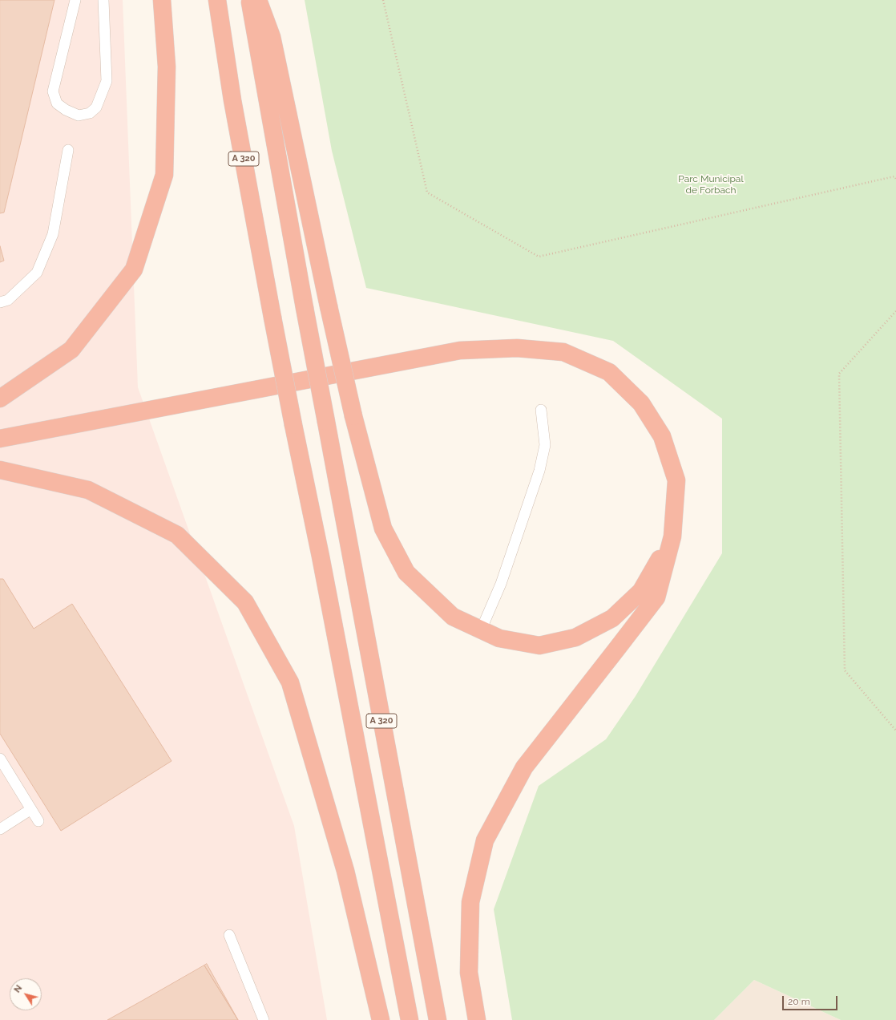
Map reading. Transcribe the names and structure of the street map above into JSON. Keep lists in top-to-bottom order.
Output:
{
  "streets": {
    "highway": ["A 320"]
  },
  "parks": ["Parc Municipal de Forbach"],
  "scale_bar": "20 m",
  "north": "top left"
}
